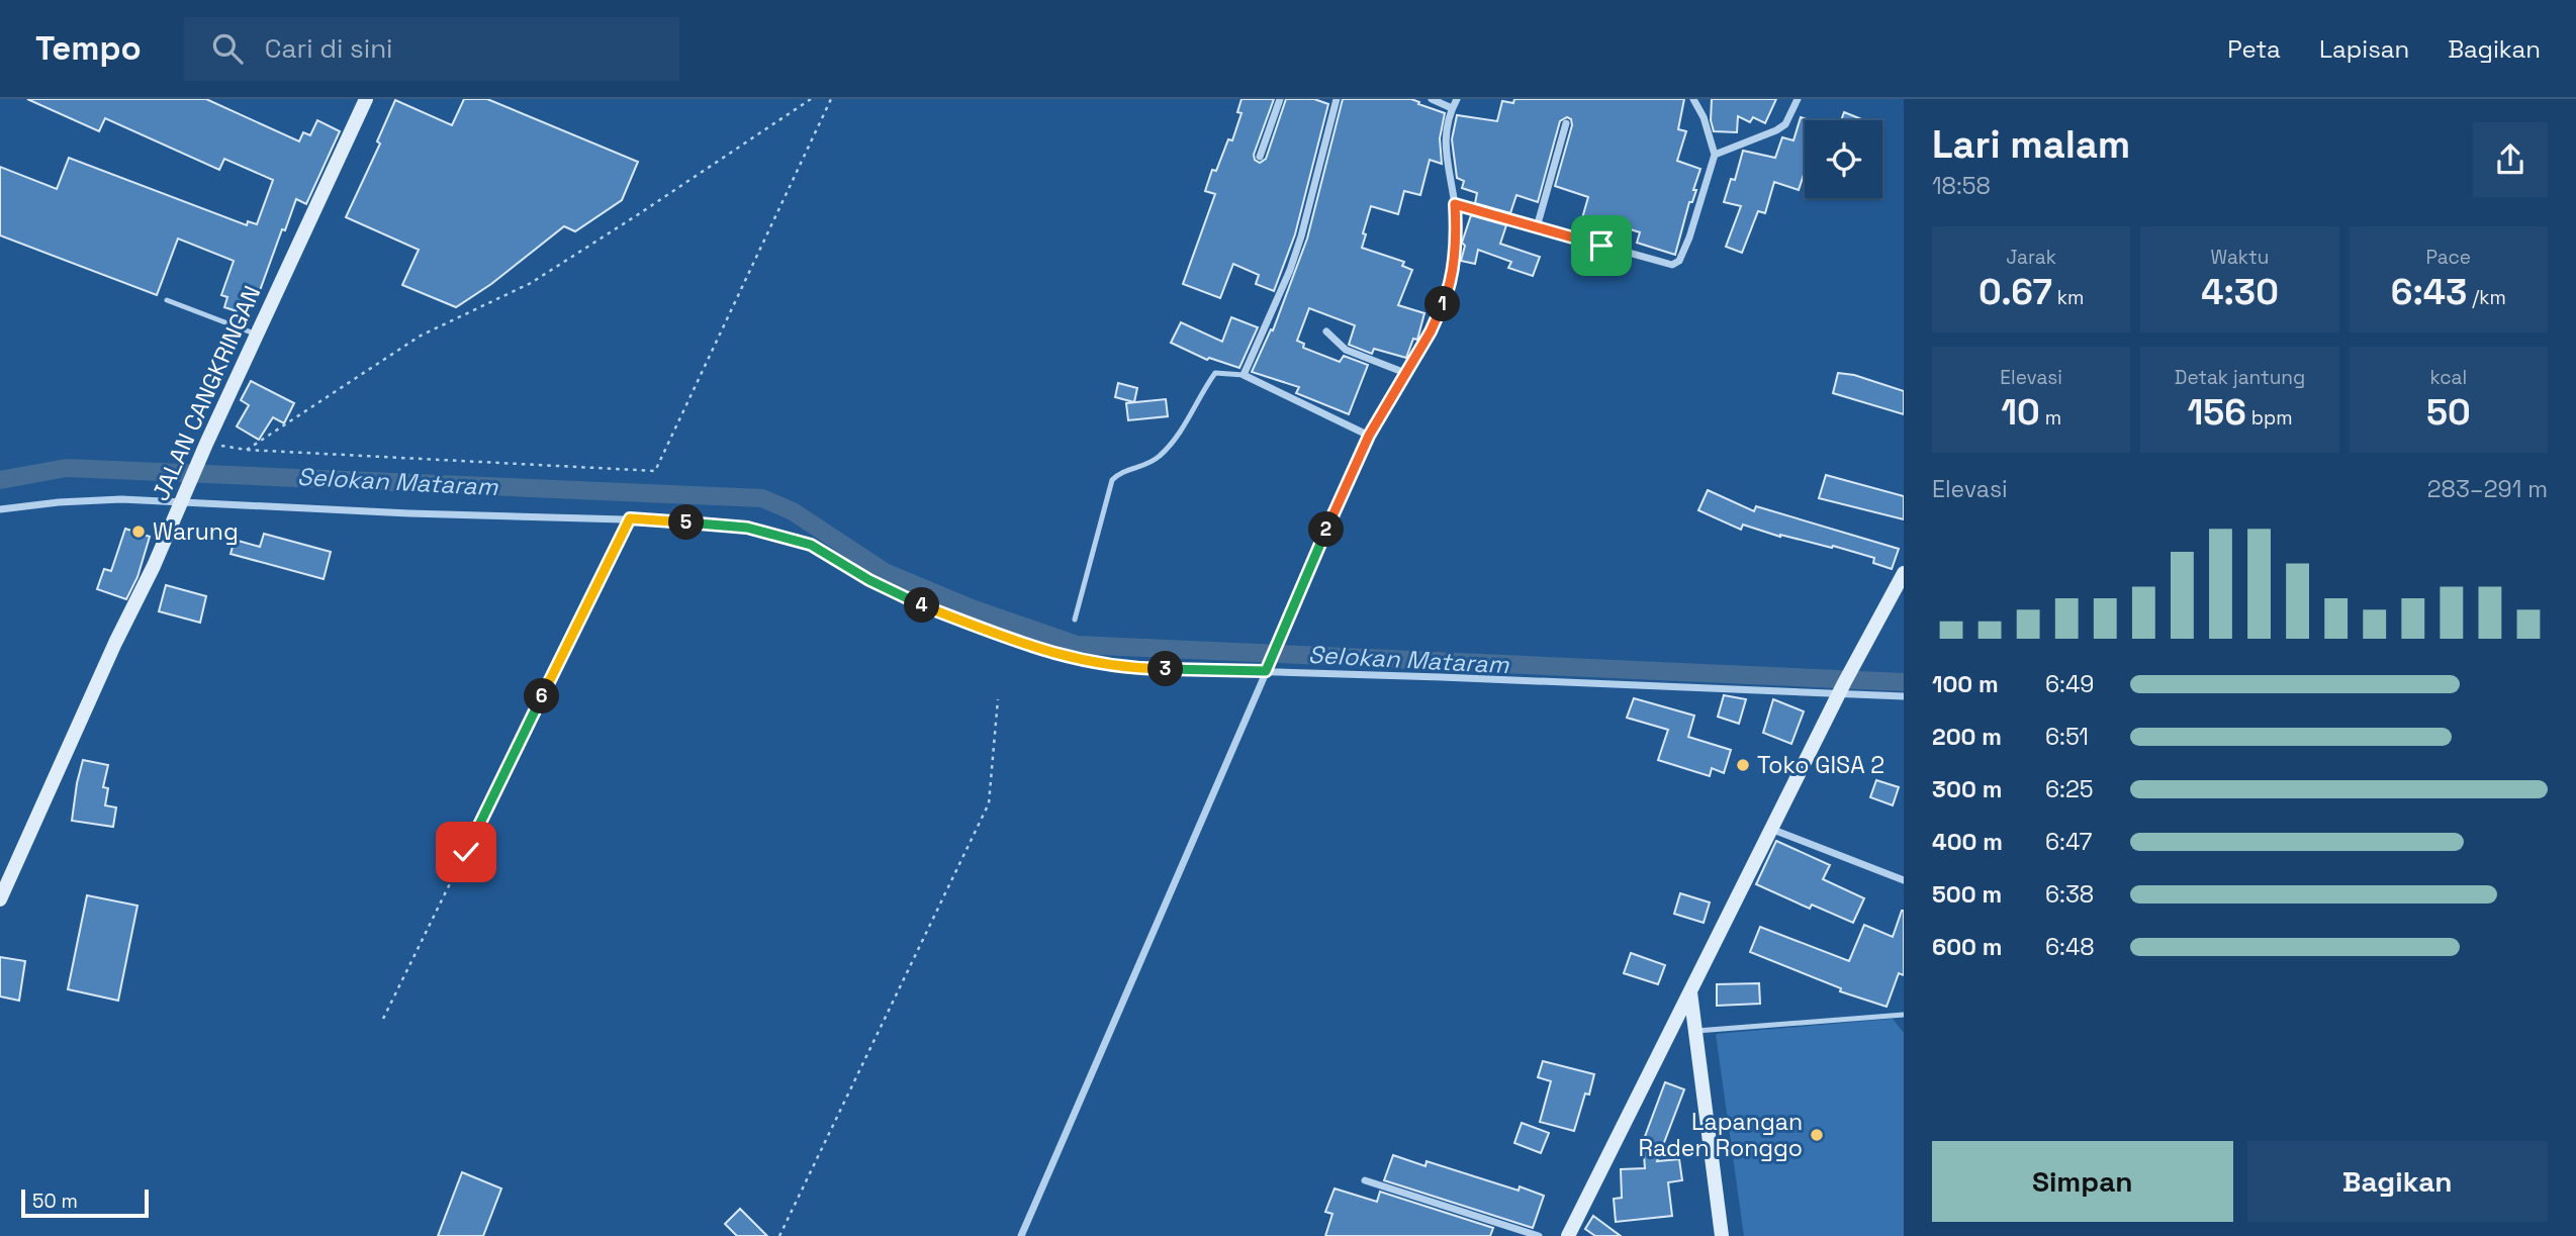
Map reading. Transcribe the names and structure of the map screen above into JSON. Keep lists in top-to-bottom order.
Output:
{
  "streets": {
    "main road": ["JALAN CANGKRINGAN"]
  },
  "water": ["Selokan Mataram"],
  "places": ["Warung", "Toko GISA 2", "Lapangan Raden Ronggo"],
  "scale_bar": "50 m",
  "page": {
    "header": "Tempo",
    "search": "Cari di sini",
    "nav": ["Peta", "Lapisan", "Bagikan"],
    "heading": ["Lari malam", "18:58"],
    "stats": [
      ["Jarak", "0.67 km"],
      ["Waktu", "4:30"],
      ["Pace", "6:43 /km"],
      ["Elevasi", "10 m"],
      ["Detak jantung", "156 bpm"],
      ["kcal", "50"]
    ],
    "pins": [
      "1",
      "5",
      "2",
      "4",
      "3",
      "6"
    ],
    "chart": ["Elevasi", "283–291 m"],
    "list": [
      {
        "name": "100 m",
        "note": "6:49"
      },
      {
        "name": "200 m",
        "note": "6:51"
      },
      {
        "name": "300 m",
        "note": "6:25"
      },
      {
        "name": "400 m",
        "note": "6:47"
      },
      {
        "name": "500 m",
        "note": "6:38"
      },
      {
        "name": "600 m",
        "note": "6:48"
      }
    ],
    "buttons": ["Simpan", "Bagikan"],
    "scale": "50 m"
  }
}
